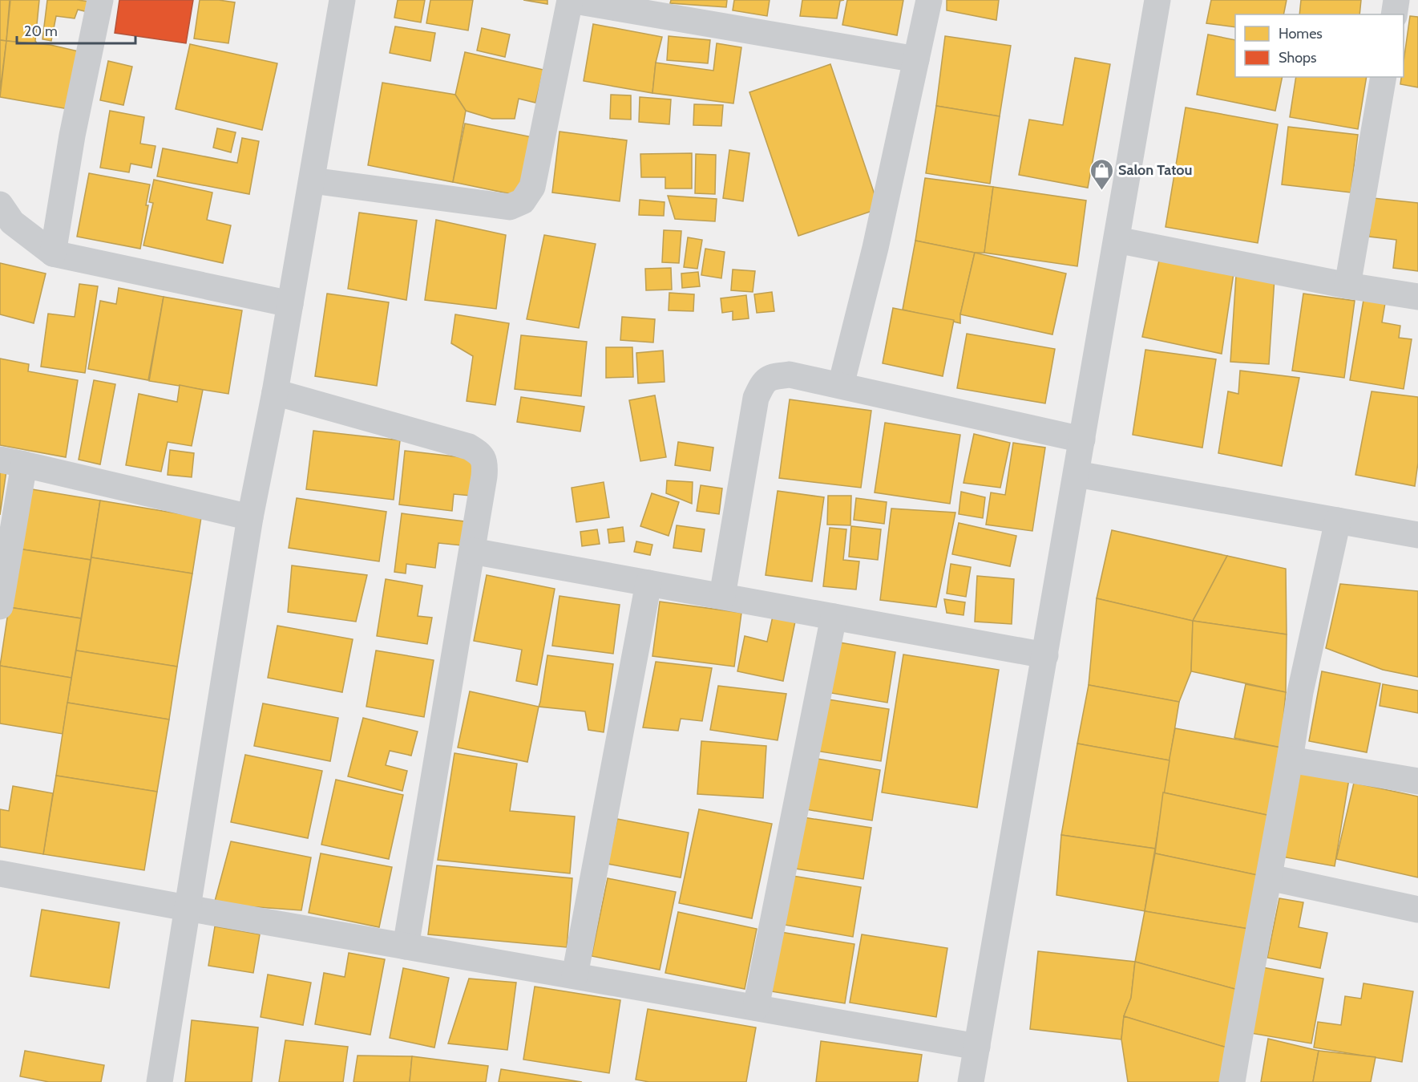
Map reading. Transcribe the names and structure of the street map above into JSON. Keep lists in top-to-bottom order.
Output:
{
  "places": {
    "shop": ["Salon Tatou"]
  },
  "legend": ["Homes", "Shops"],
  "scale_bar": "20 m"
}
